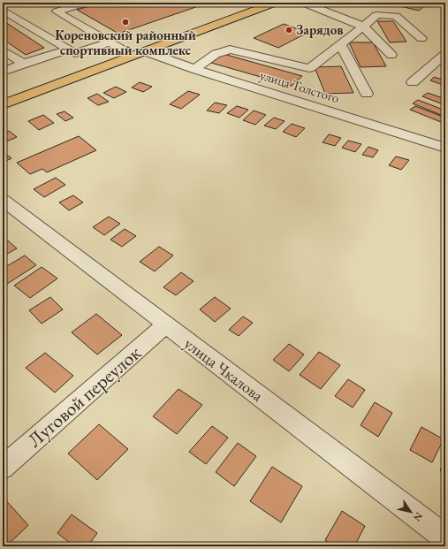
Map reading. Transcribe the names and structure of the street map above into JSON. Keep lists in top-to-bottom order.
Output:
{
  "streets": {
    "street": ["улица Толстого", "улица Чкалова", "Луговой переулок"]
  },
  "crossings": [
    ["улица Чкалова", "Луговой переулок"]
  ],
  "places": ["Кореновский районный спортивный комплекс", "Зарядов"],
  "north": "bottom right"
}
